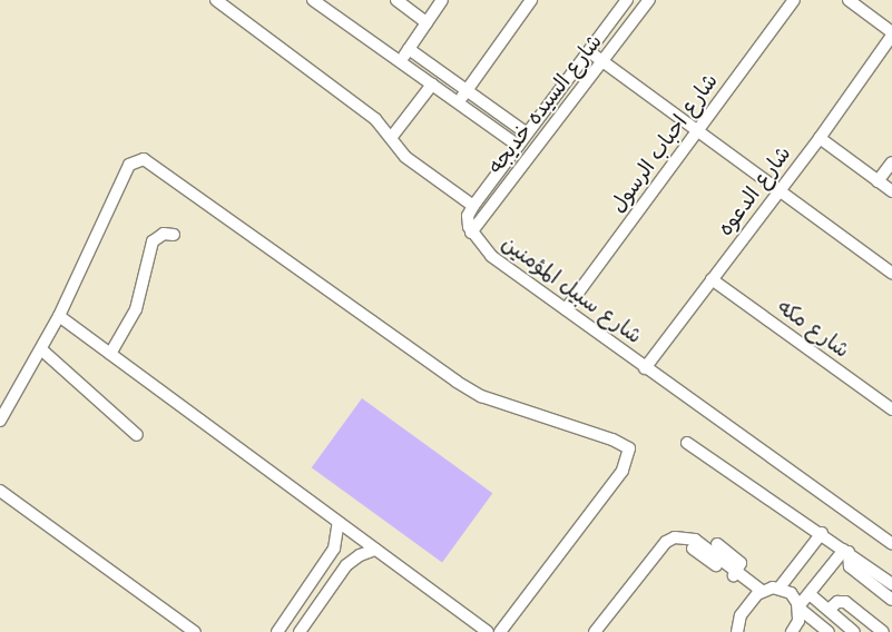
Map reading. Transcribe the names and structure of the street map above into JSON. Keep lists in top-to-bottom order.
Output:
{
  "streets": {
    "street": [
      "شارع السيده خديجه",
      "شارع احباب الرسول",
      "شارع الدعوه",
      "شارع سبيل المؤمنين",
      "شارع مكه"
    ]
  },
  "crossings": [
    ["شارع السيده خديجه", "شارع سبيل المؤمنين"],
    ["شارع احباب الرسول", "شارع سبيل المؤمنين"],
    ["شارع الدعوه", "شارع سبيل المؤمنين"],
    ["شارع الدعوه", "شارع مكه"]
  ]
}
